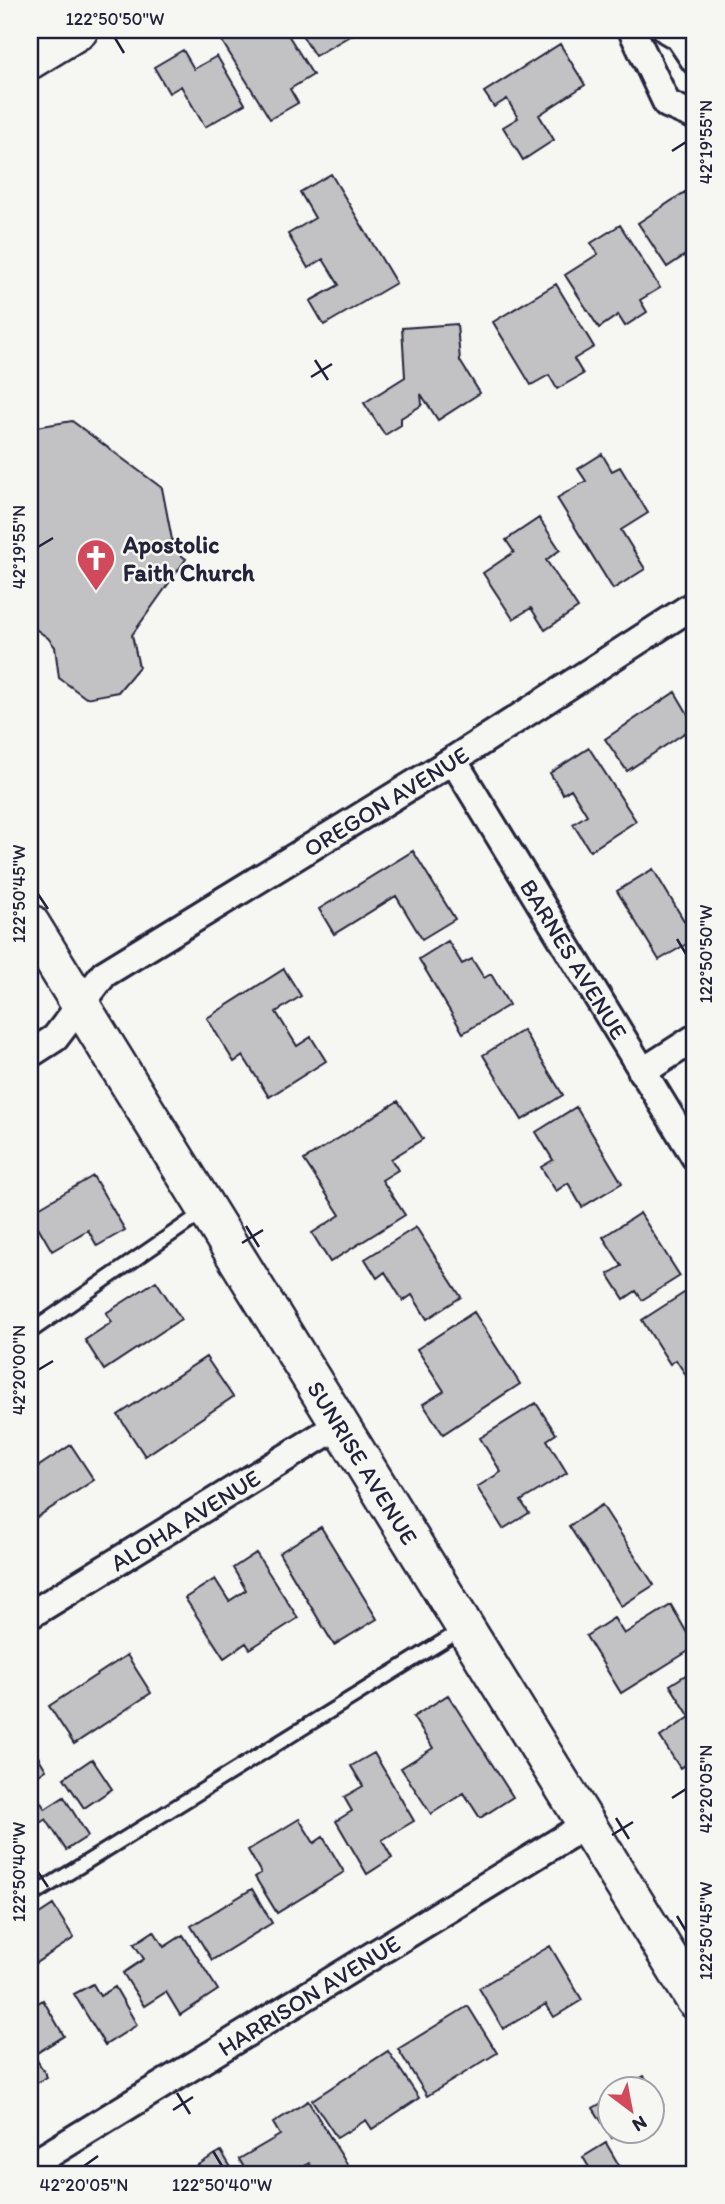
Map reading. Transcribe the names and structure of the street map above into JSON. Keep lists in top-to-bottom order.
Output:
{
  "streets": {
    "street": [
      "OREGON AVENUE",
      "BARNES AVENUE",
      "SUNRISE AVENUE",
      "ALOHA AVENUE",
      "HARRISON AVENUE"
    ]
  },
  "crossings": [
    ["OREGON AVENUE", "BARNES AVENUE"],
    ["OREGON AVENUE", "SUNRISE AVENUE"],
    ["SUNRISE AVENUE", "ALOHA AVENUE"],
    ["SUNRISE AVENUE", "HARRISON AVENUE"]
  ],
  "places": {
    "church": ["Apostolic Faith Church"]
  },
  "north": "bottom right",
  "coordinates": [
    "122°50'50\"W",
    "42°19'55\"N",
    "122°50'45\"W",
    "42°20'00\"N",
    "42°20'05\"N",
    "122°50'40\"W"
  ]
}
